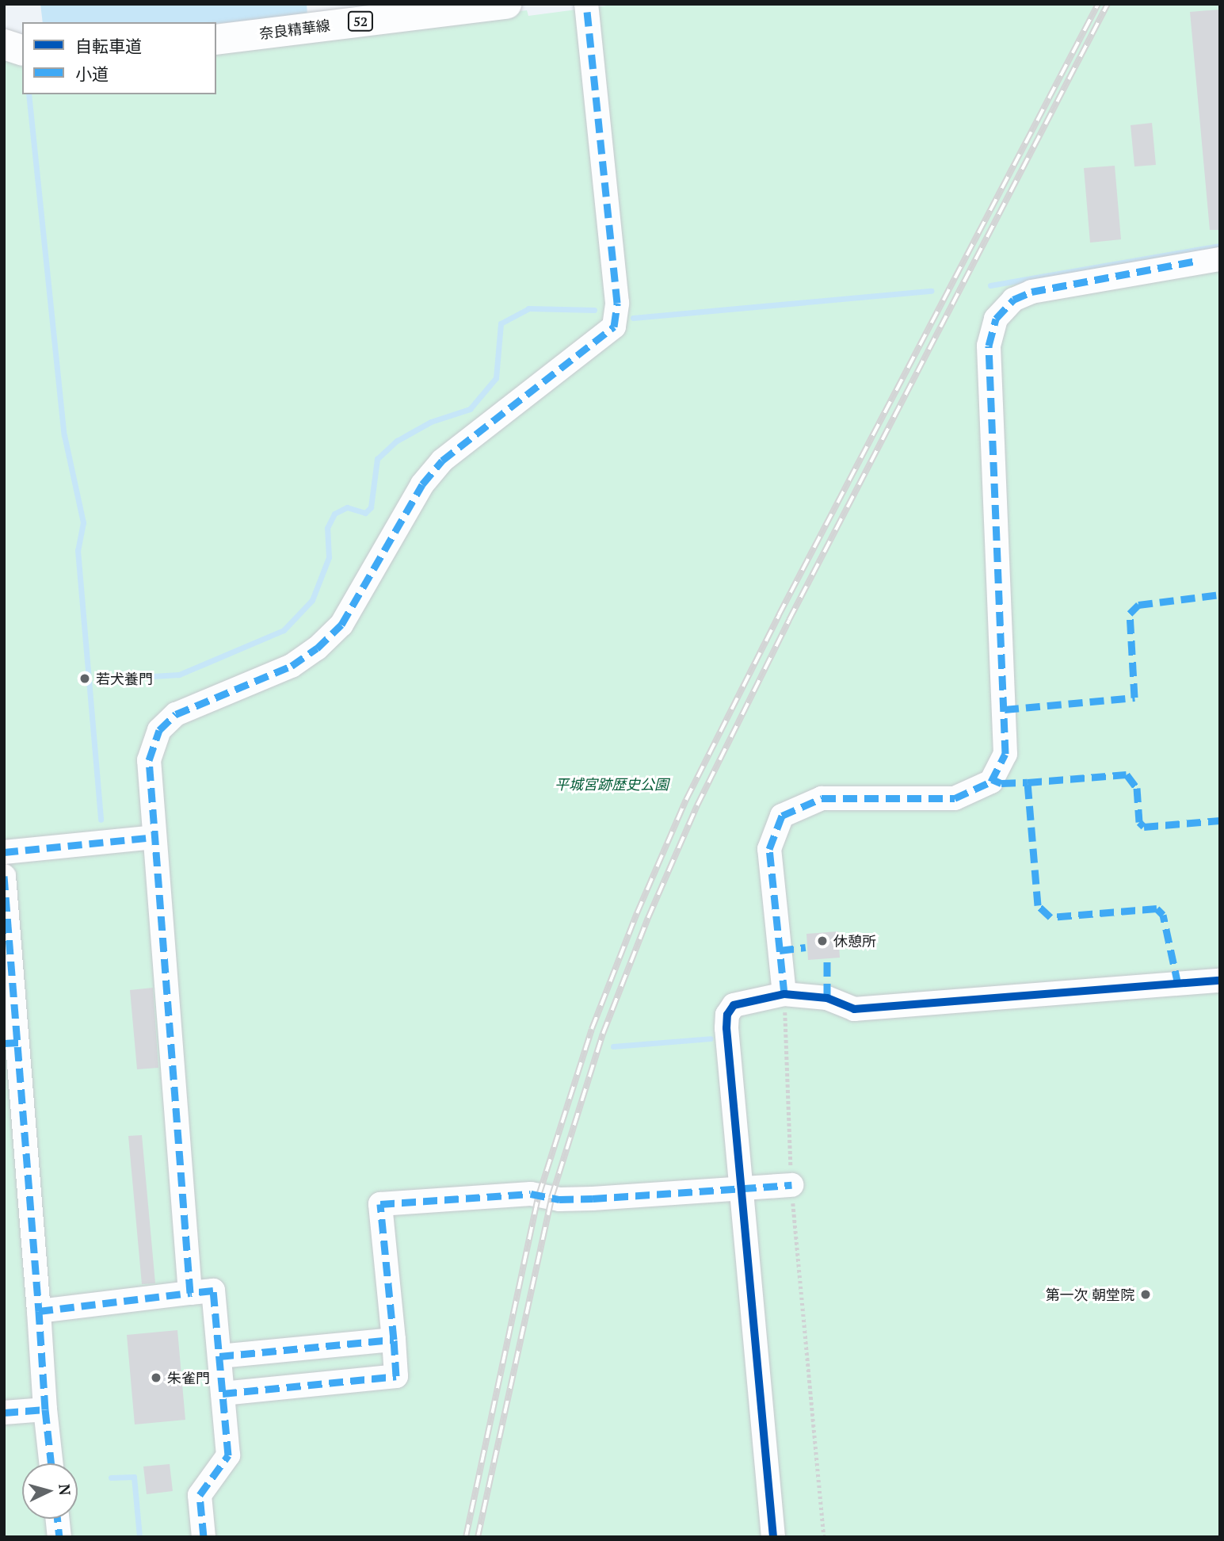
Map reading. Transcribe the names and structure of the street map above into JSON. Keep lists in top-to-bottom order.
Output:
{
  "streets": {
    "main road": ["52", "奈良精華線"]
  },
  "parks": ["平城宮跡歴史公園"],
  "places": [
    "若犬養門",
    "休憩所",
    "第一次 朝堂院",
    "朱雀門"
  ],
  "legend": ["自転車道", "小道"],
  "north": "right"
}
